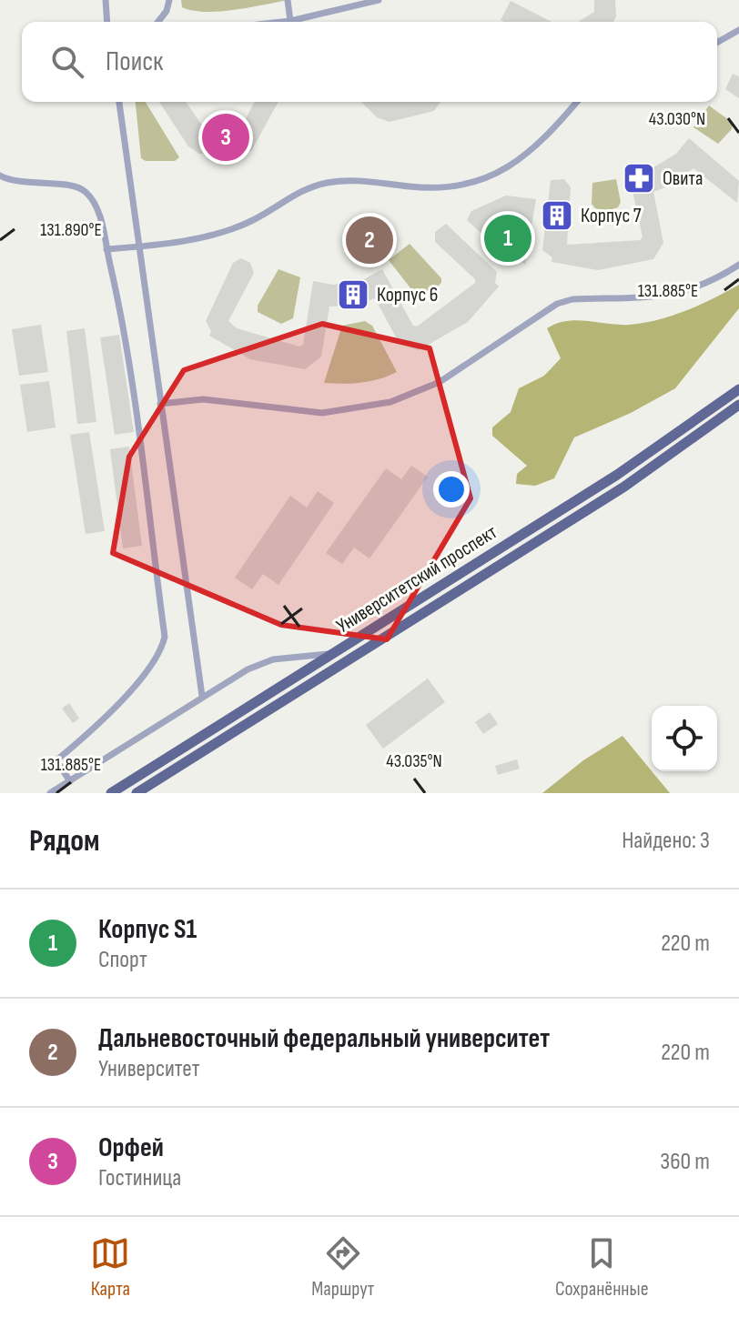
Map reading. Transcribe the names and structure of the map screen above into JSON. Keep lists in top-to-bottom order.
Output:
{
  "streets": {
    "main road": ["Университетский проспект"]
  },
  "places": {
    "pharmacy": ["Овита"],
    "building": ["Корпус 7", "Корпус 6"]
  },
  "page": {
    "search": "Поиск",
    "pins": ["3", "1", "2"],
    "heading": ["Рядом", "Найдено: 3"],
    "list": [
      {
        "mark": "1",
        "name": "Корпус S1",
        "note": "Спорт",
        "value": "220 m"
      },
      {
        "mark": "2",
        "name": "Дальневосточный федеральный университет",
        "note": "Университет",
        "value": "220 m"
      },
      {
        "mark": "3",
        "name": "Орфей",
        "note": "Гостиница",
        "value": "360 m"
      }
    ],
    "nav": ["Карта", "Маршрут", "Сохранённые"]
  },
  "coordinates": [
    "43.030°N",
    "131.890°E",
    "131.885°E",
    "43.035°N"
  ]
}
